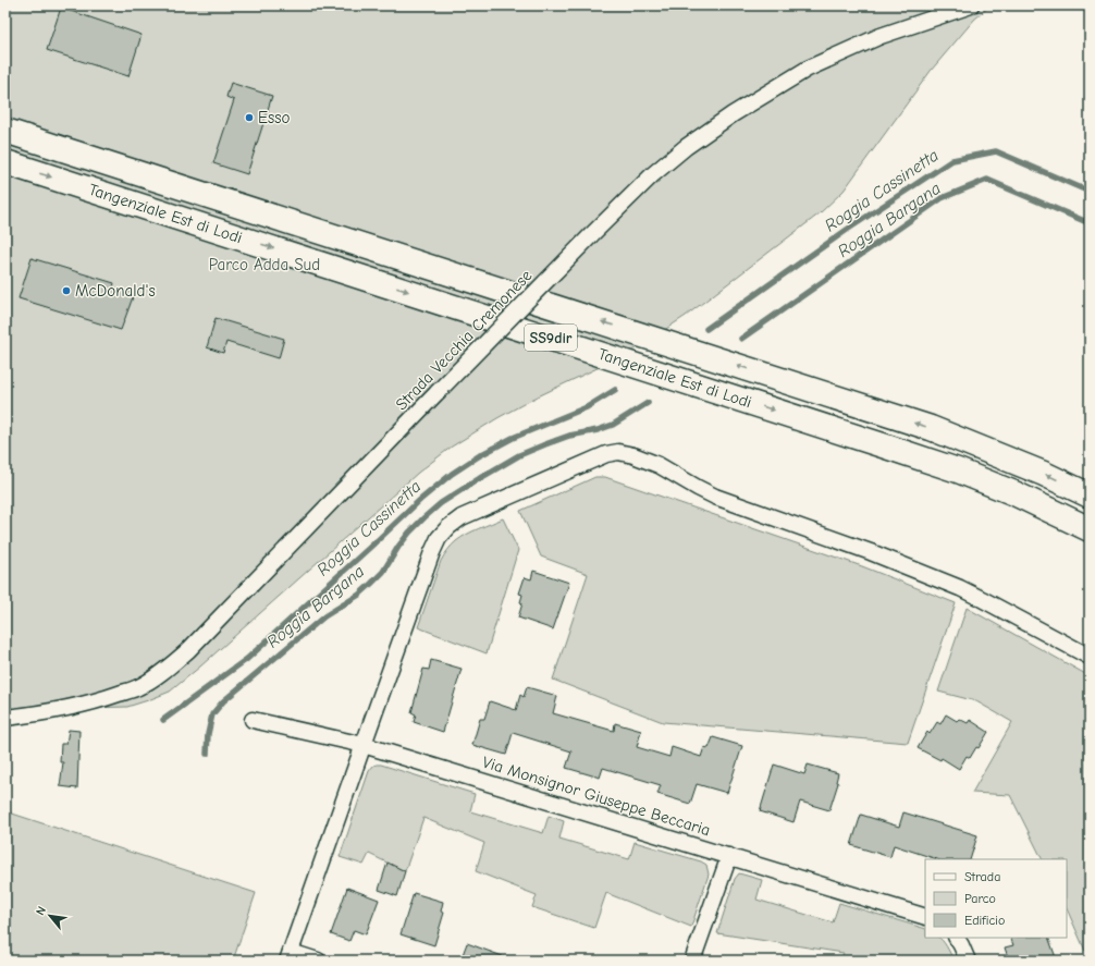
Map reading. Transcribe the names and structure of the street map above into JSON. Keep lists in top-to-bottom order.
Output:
{
  "streets": {
    "highway": ["Tangenziale Est di Lodi", "SS9dir"],
    "street": ["Strada Vecchia Cremonese", "Via Monsignor Giuseppe Beccaria"]
  },
  "water": ["Roggia Cassinetta", "Roggia Bargana"],
  "parks": ["Parco Adda Sud"],
  "places": ["Esso", "McDonald's"],
  "legend": ["Strada", "Parco", "Edificio"],
  "north": "top left"
}
